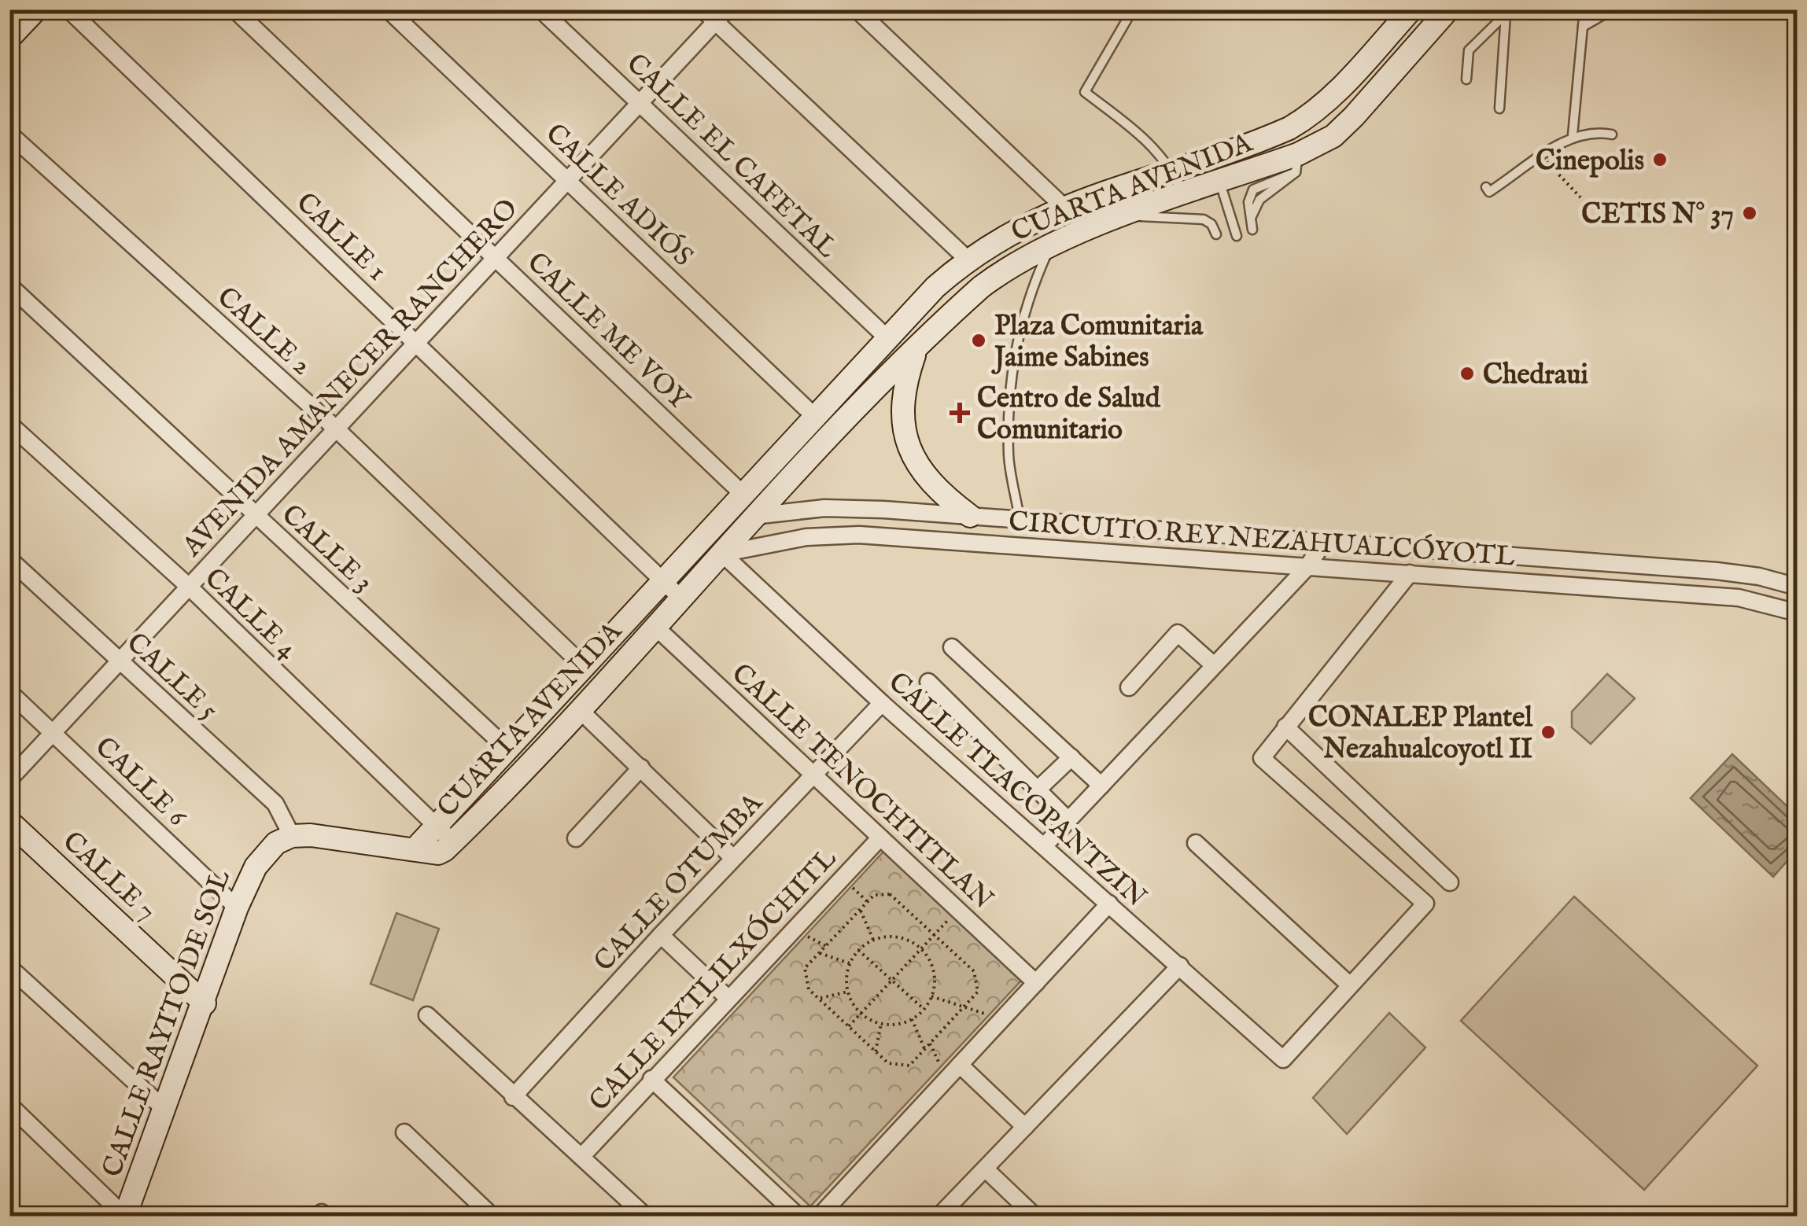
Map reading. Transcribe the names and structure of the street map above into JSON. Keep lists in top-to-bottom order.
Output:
{
  "streets": {
    "main road": ["CUARTA AVENIDA", "CALLE 7", "CALLE RAYITO DE SOL"],
    "street": [
      "CALLE EL CAFETAL",
      "CALLE ADIÓS",
      "CALLE 1",
      "CALLE 2",
      "CALLE ME VOY",
      "AVENIDA AMANECER RANCHERO",
      "CIRCUITO REY NEZAHUALCÓYOTL",
      "CALLE 3",
      "CALLE 4",
      "CALLE 5",
      "CALLE 6",
      "CALLE TENOCHTITLAN",
      "CALLE TLACOPANTZIN",
      "CALLE OTUMBA",
      "CALLE IXTLILXÓCHITL"
    ]
  },
  "crossings": [
    ["CALLE EL CAFETAL", "CUARTA AVENIDA"],
    ["CALLE EL CAFETAL", "AVENIDA AMANECER RANCHERO"],
    ["CUARTA AVENIDA", "CALLE ADIÓS"],
    ["CUARTA AVENIDA", "CALLE 1"],
    ["CUARTA AVENIDA", "CALLE 2"],
    ["CUARTA AVENIDA", "CALLE ME VOY"],
    ["CUARTA AVENIDA", "CIRCUITO REY NEZAHUALCÓYOTL"],
    ["CUARTA AVENIDA", "CALLE 3"],
    ["CUARTA AVENIDA", "CALLE 4"],
    ["CUARTA AVENIDA", "CALLE TENOCHTITLAN"],
    ["CUARTA AVENIDA", "CALLE TLACOPANTZIN"],
    ["CALLE ADIÓS", "AVENIDA AMANECER RANCHERO"],
    ["CALLE 1", "AVENIDA AMANECER RANCHERO"],
    ["CALLE 2", "AVENIDA AMANECER RANCHERO"],
    ["CALLE ME VOY", "AVENIDA AMANECER RANCHERO"],
    ["AVENIDA AMANECER RANCHERO", "CALLE 3"],
    ["AVENIDA AMANECER RANCHERO", "CALLE 4"],
    ["AVENIDA AMANECER RANCHERO", "CALLE 5"],
    ["AVENIDA AMANECER RANCHERO", "CALLE 6"],
    ["CIRCUITO REY NEZAHUALCÓYOTL", "CALLE TLACOPANTZIN"],
    ["CALLE 5", "CALLE RAYITO DE SOL"],
    ["CALLE 6", "CALLE RAYITO DE SOL"],
    ["CALLE TENOCHTITLAN", "CALLE OTUMBA"],
    ["CALLE TENOCHTITLAN", "CALLE IXTLILXÓCHITL"],
    ["CALLE TLACOPANTZIN", "CALLE OTUMBA"],
    ["CALLE 7", "CALLE RAYITO DE SOL"]
  ],
  "places": {
    "other": [
      "Cinepolis",
      "CETIS N° 37",
      "Plaza Comunitaria Jaime Sabines",
      "Chedraui",
      "CONALEP Plantel Nezahualcoyotl II"
    ],
    "health": ["Centro de Salud Comunitario"]
  }
}
